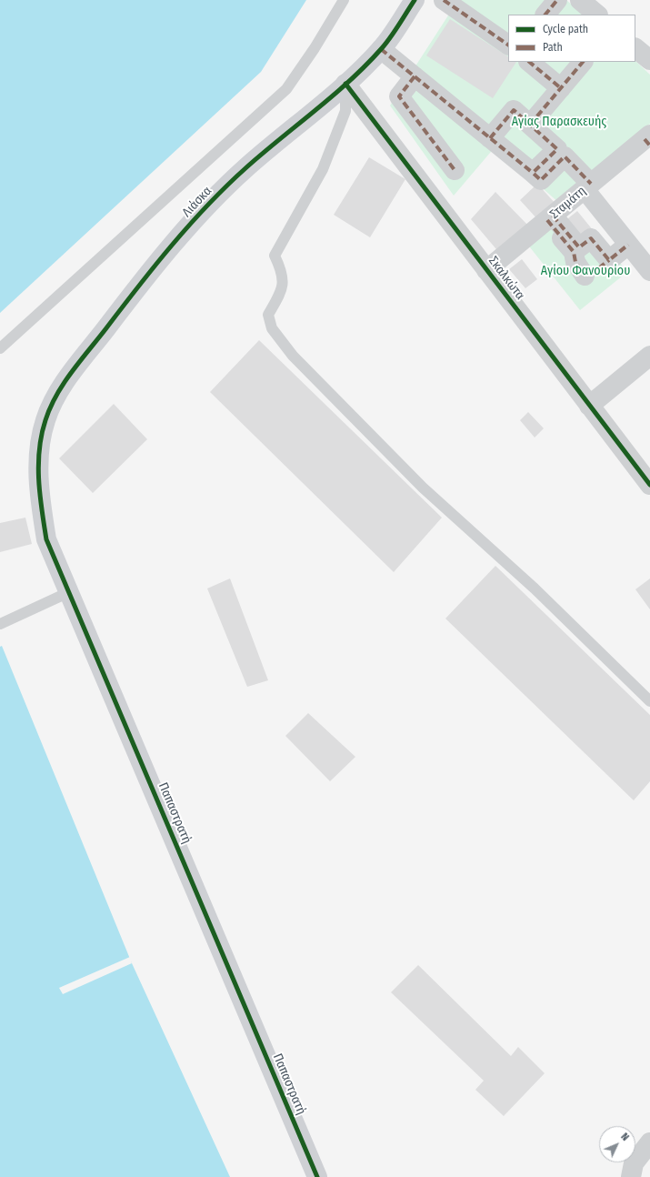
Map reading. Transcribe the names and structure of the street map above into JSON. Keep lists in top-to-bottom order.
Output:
{
  "streets": {
    "street": [
      "Λιάσκα",
      "Σταμάτη",
      "Σκαλκώτα",
      "Παπαστρατή"
    ]
  },
  "crossings": [
    ["Λιάσκα", "Σκαλκώτα"],
    ["Λιάσκα", "Παπαστρατή"],
    ["Σταμάτη", "Σκαλκώτα"]
  ],
  "parks": ["Αγίας Παρασκευής", "Αγίου Φανουρίου"],
  "legend": ["Cycle path", "Path"],
  "north": "top right"
}
